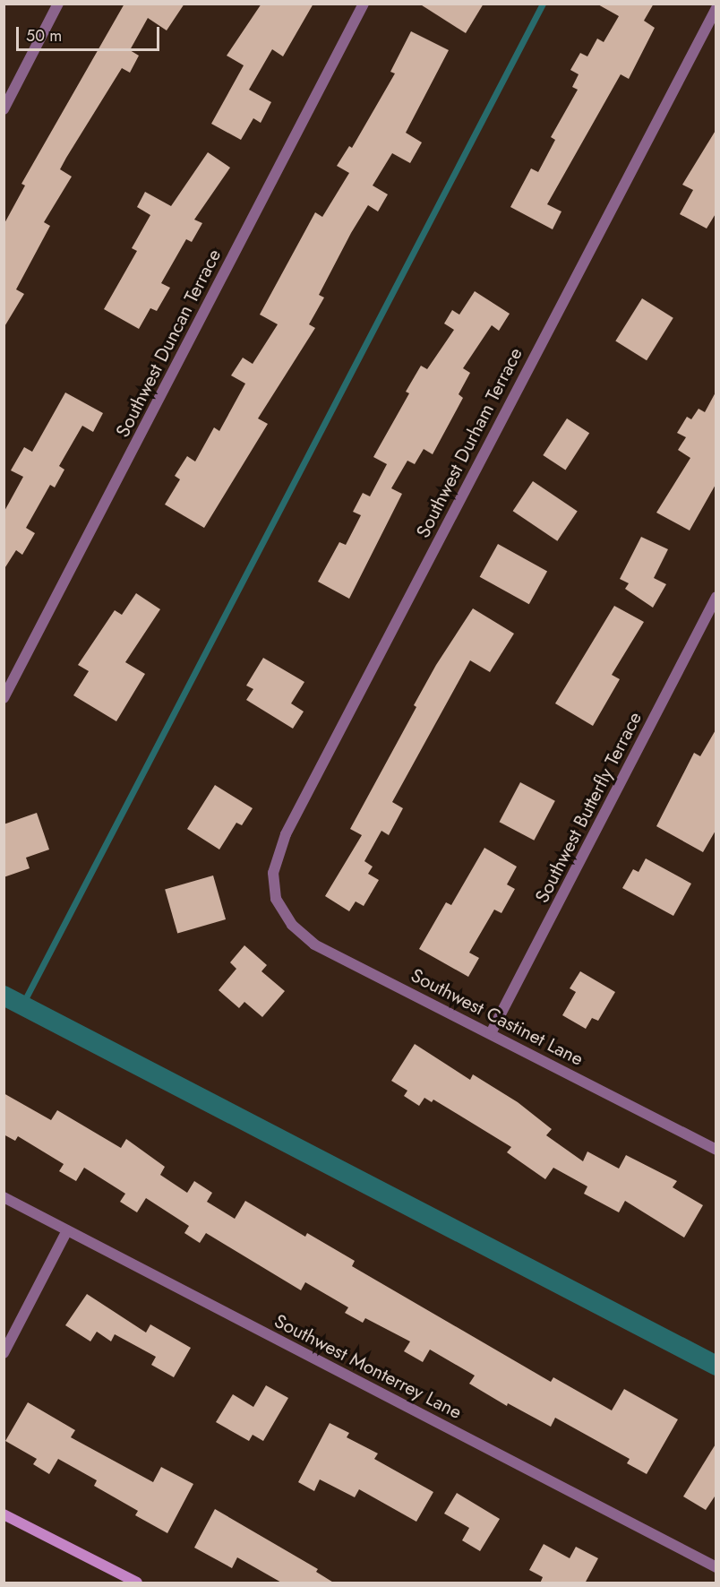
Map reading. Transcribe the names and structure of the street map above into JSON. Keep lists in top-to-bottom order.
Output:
{
  "streets": {
    "street": [
      "Southwest Duncan Terrace",
      "Southwest Durham Terrace",
      "Southwest Butterfly Terrace",
      "Southwest Castinet Lane",
      "Southwest Monterrey Lane"
    ]
  },
  "crossings": [
    ["Southwest Durham Terrace", "Southwest Castinet Lane"],
    ["Southwest Butterfly Terrace", "Southwest Castinet Lane"]
  ],
  "scale_bar": "50 m"
}
